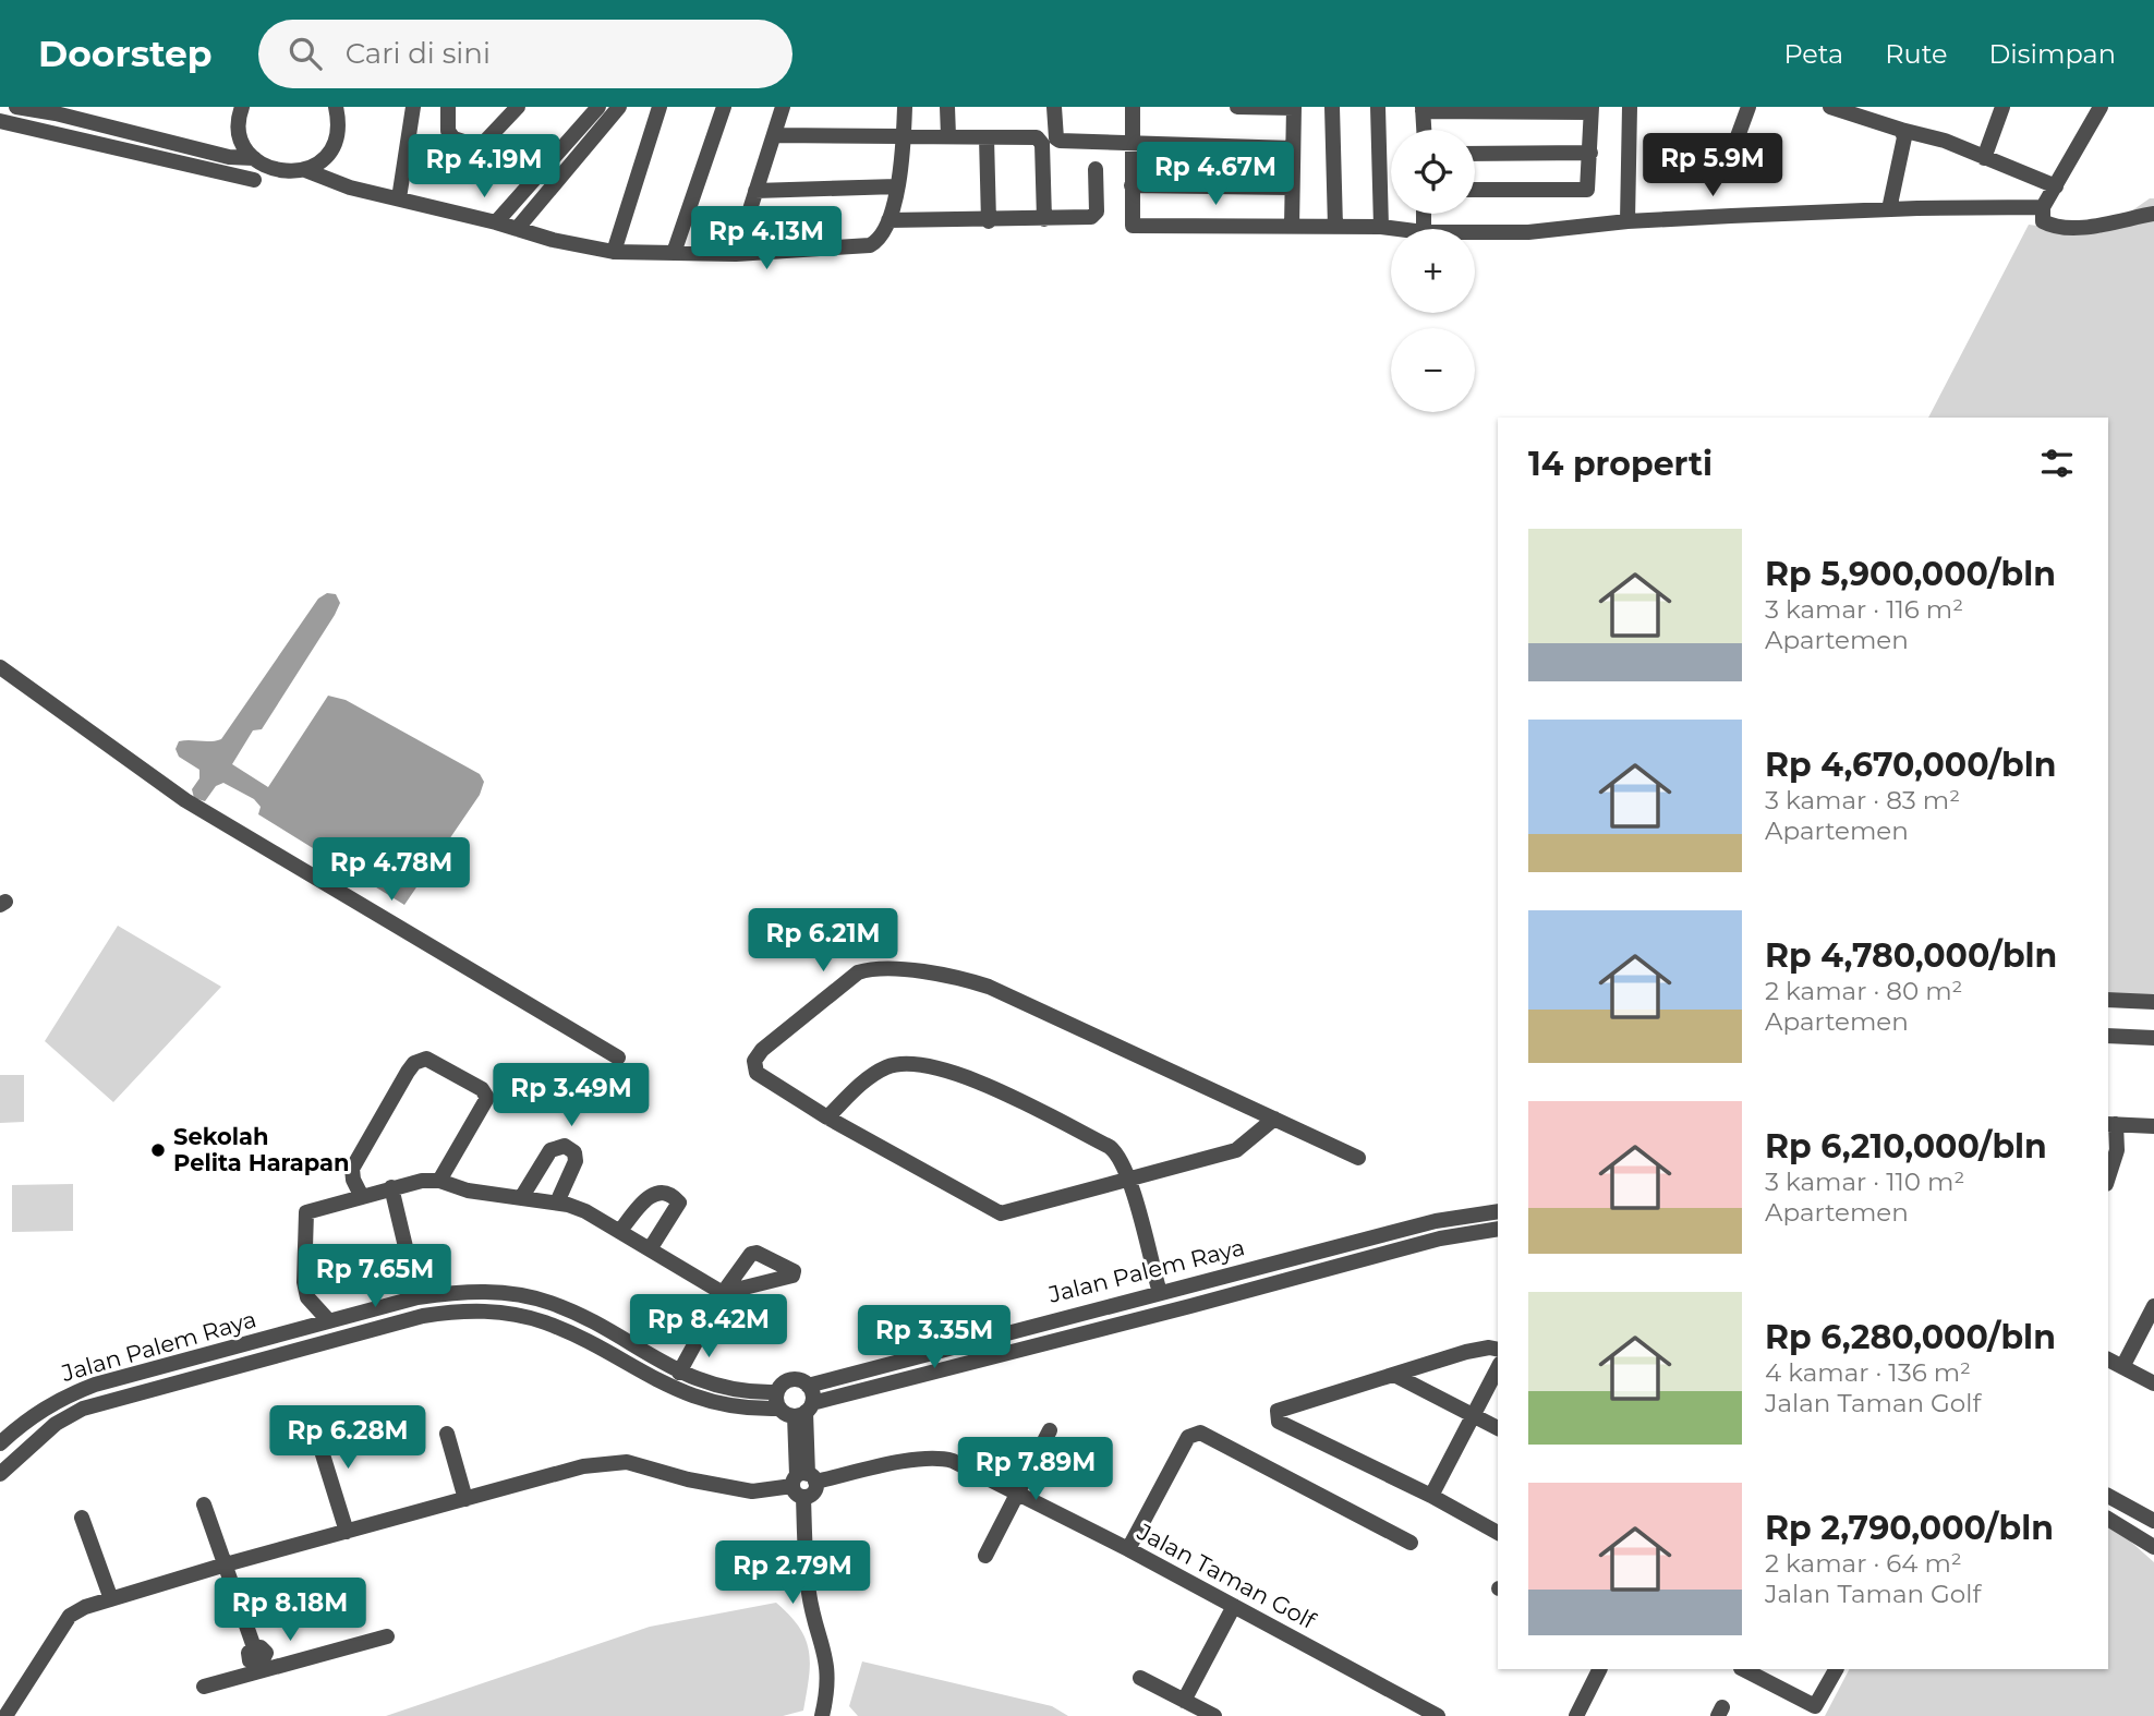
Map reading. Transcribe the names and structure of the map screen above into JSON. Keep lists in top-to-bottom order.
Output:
{
  "streets": {
    "street": ["Jalan Palem Raya", "Jalan Taman Golf"]
  },
  "places": ["Sekolah Pelita Harapan"],
  "page": {
    "header": "Doorstep",
    "search": "Cari di sini",
    "nav": ["Peta", "Rute", "Disimpan"],
    "map_buttons": ["+", "−"],
    "price": [
      "Rp 5.9M",
      "Rp 4.19M",
      "Rp 4.67M",
      "Rp 4.13M",
      "Rp 4.78M",
      "Rp 6.21M",
      "Rp 3.49M",
      "Rp 7.65M",
      "Rp 8.42M",
      "Rp 3.35M",
      "Rp 6.28M",
      "Rp 7.89M",
      "Rp 2.79M",
      "Rp 8.18M"
    ],
    "heading": "14 properti",
    "list": [
      {
        "name": "Rp 5,900,000/bln",
        "note": "3 kamar · 116 m² · Apartemen"
      },
      {
        "name": "Rp 4,670,000/bln",
        "note": "3 kamar · 83 m² · Apartemen"
      },
      {
        "name": "Rp 4,780,000/bln",
        "note": "2 kamar · 80 m² · Apartemen"
      },
      {
        "name": "Rp 6,210,000/bln",
        "note": "3 kamar · 110 m² · Apartemen"
      },
      {
        "name": "Rp 6,280,000/bln",
        "note": "4 kamar · 136 m² · Jalan Taman Golf"
      },
      {
        "name": "Rp 2,790,000/bln",
        "note": "2 kamar · 64 m² · Jalan Taman Golf"
      }
    ]
  }
}
